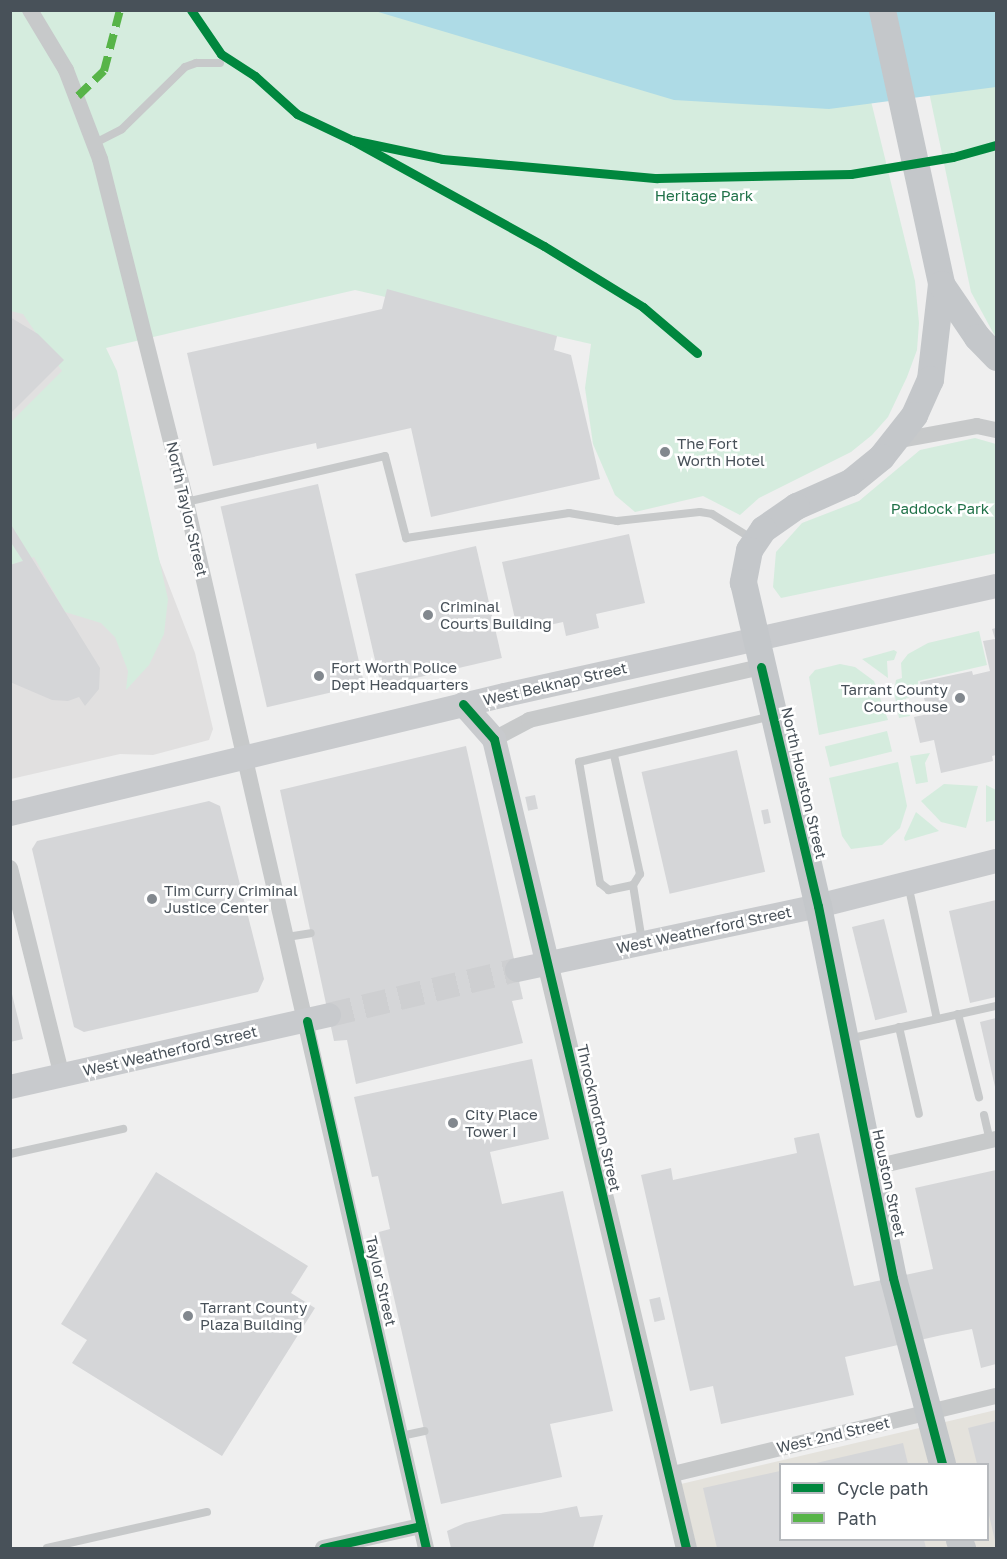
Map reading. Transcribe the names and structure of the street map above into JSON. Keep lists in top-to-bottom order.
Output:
{
  "streets": {
    "main road": [
      "West Belknap Street",
      "North Houston Street",
      "West Weatherford Street",
      "Throckmorton Street",
      "Houston Street"
    ],
    "street": ["North Taylor Street", "Taylor Street", "West 2nd Street"]
  },
  "crossings": [
    ["North Taylor Street", "West Belknap Street"],
    ["North Taylor Street", "West Weatherford Street"],
    ["North Taylor Street", "Taylor Street"],
    ["West Belknap Street", "North Houston Street"],
    ["West Belknap Street", "Throckmorton Street"],
    ["North Houston Street", "West Weatherford Street"],
    ["North Houston Street", "Houston Street"],
    ["West Weatherford Street", "Throckmorton Street"],
    ["West Weatherford Street", "Houston Street"],
    ["West Weatherford Street", "Taylor Street"],
    ["Throckmorton Street", "West 2nd Street"],
    ["Houston Street", "West 2nd Street"]
  ],
  "parks": ["Heritage Park", "Paddock Park"],
  "places": [
    "The Fort Worth Hotel",
    "Criminal Courts Building",
    "Fort Worth Police Dept Headquarters",
    "Tarrant County Courthouse",
    "Tim Curry Criminal Justice Center",
    "City Place Tower I",
    "Tarrant County Plaza Building"
  ],
  "legend": ["Cycle path", "Path"]
}
